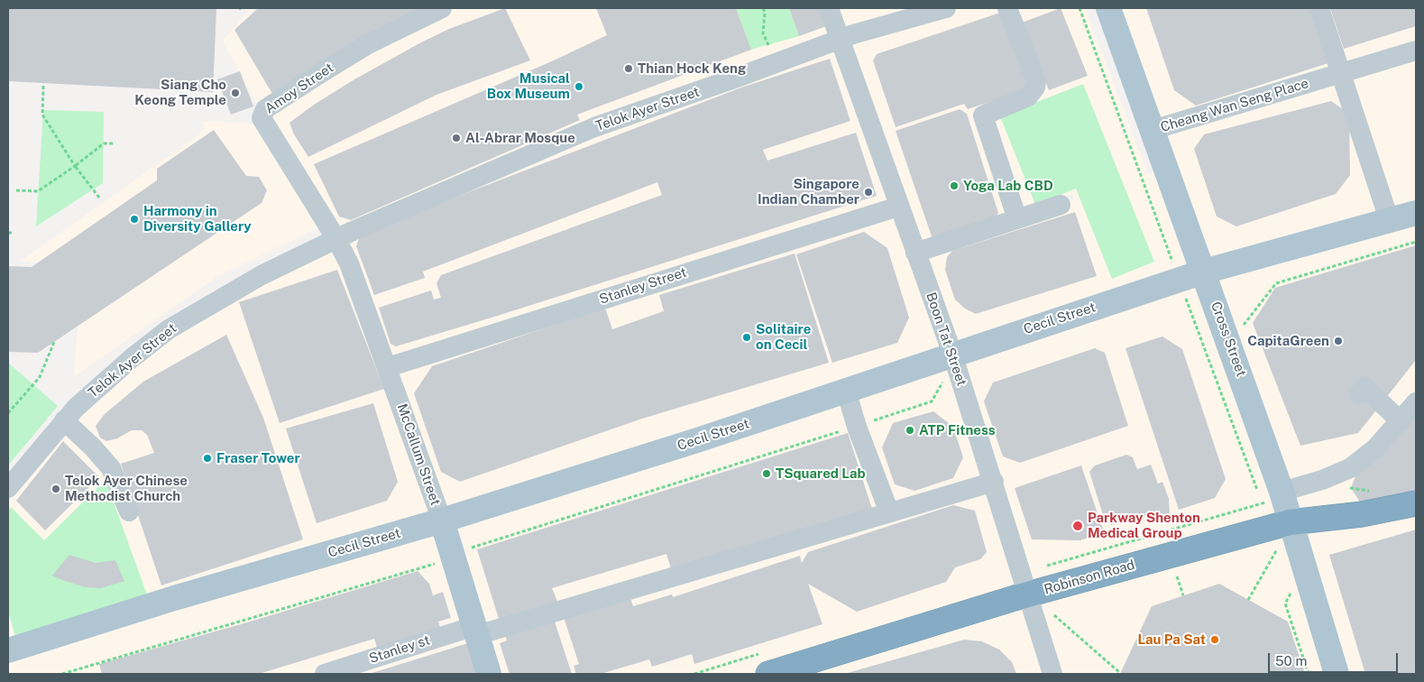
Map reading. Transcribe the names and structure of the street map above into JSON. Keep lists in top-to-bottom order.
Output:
{
  "streets": {
    "highway": ["Robinson Road"],
    "main road": ["Cecil Street", "Cross Street", "McCallum Street"],
    "street": [
      "Amoy Street",
      "Cheang Wan Seng Place",
      "Telok Ayer Street",
      "Stanley Street",
      "Boon Tat Street",
      "Stanley st"
    ]
  },
  "crossings": [
    ["Amoy Street", "Telok Ayer Street"],
    ["Amoy Street", "McCallum Street"],
    ["Cheang Wan Seng Place", "Cross Street"],
    ["Telok Ayer Street", "Boon Tat Street"],
    ["Telok Ayer Street", "McCallum Street"],
    ["Stanley Street", "Boon Tat Street"],
    ["Stanley Street", "McCallum Street"],
    ["Cecil Street", "Boon Tat Street"],
    ["Cecil Street", "Cross Street"],
    ["Cecil Street", "McCallum Street"],
    ["Boon Tat Street", "Robinson Road"],
    ["Boon Tat Street", "Stanley st"],
    ["Cross Street", "Robinson Road"],
    ["McCallum Street", "Stanley st"]
  ],
  "places": [
    "Thian Hock Keng",
    "Musical Box Museum",
    "Siang Cho Keong Temple",
    "Al-Abrar Mosque",
    "Yoga Lab CBD",
    "Singapore Indian Chamber",
    "Harmony in Diversity Gallery",
    "Solitaire on Cecil",
    "CapitaGreen",
    "ATP Fitness",
    "Fraser Tower",
    "TSquared Lab",
    "Telok Ayer Chinese Methodist Church",
    "Parkway Shenton Medical Group",
    "Lau Pa Sat"
  ],
  "scale_bar": "50 m"
}
